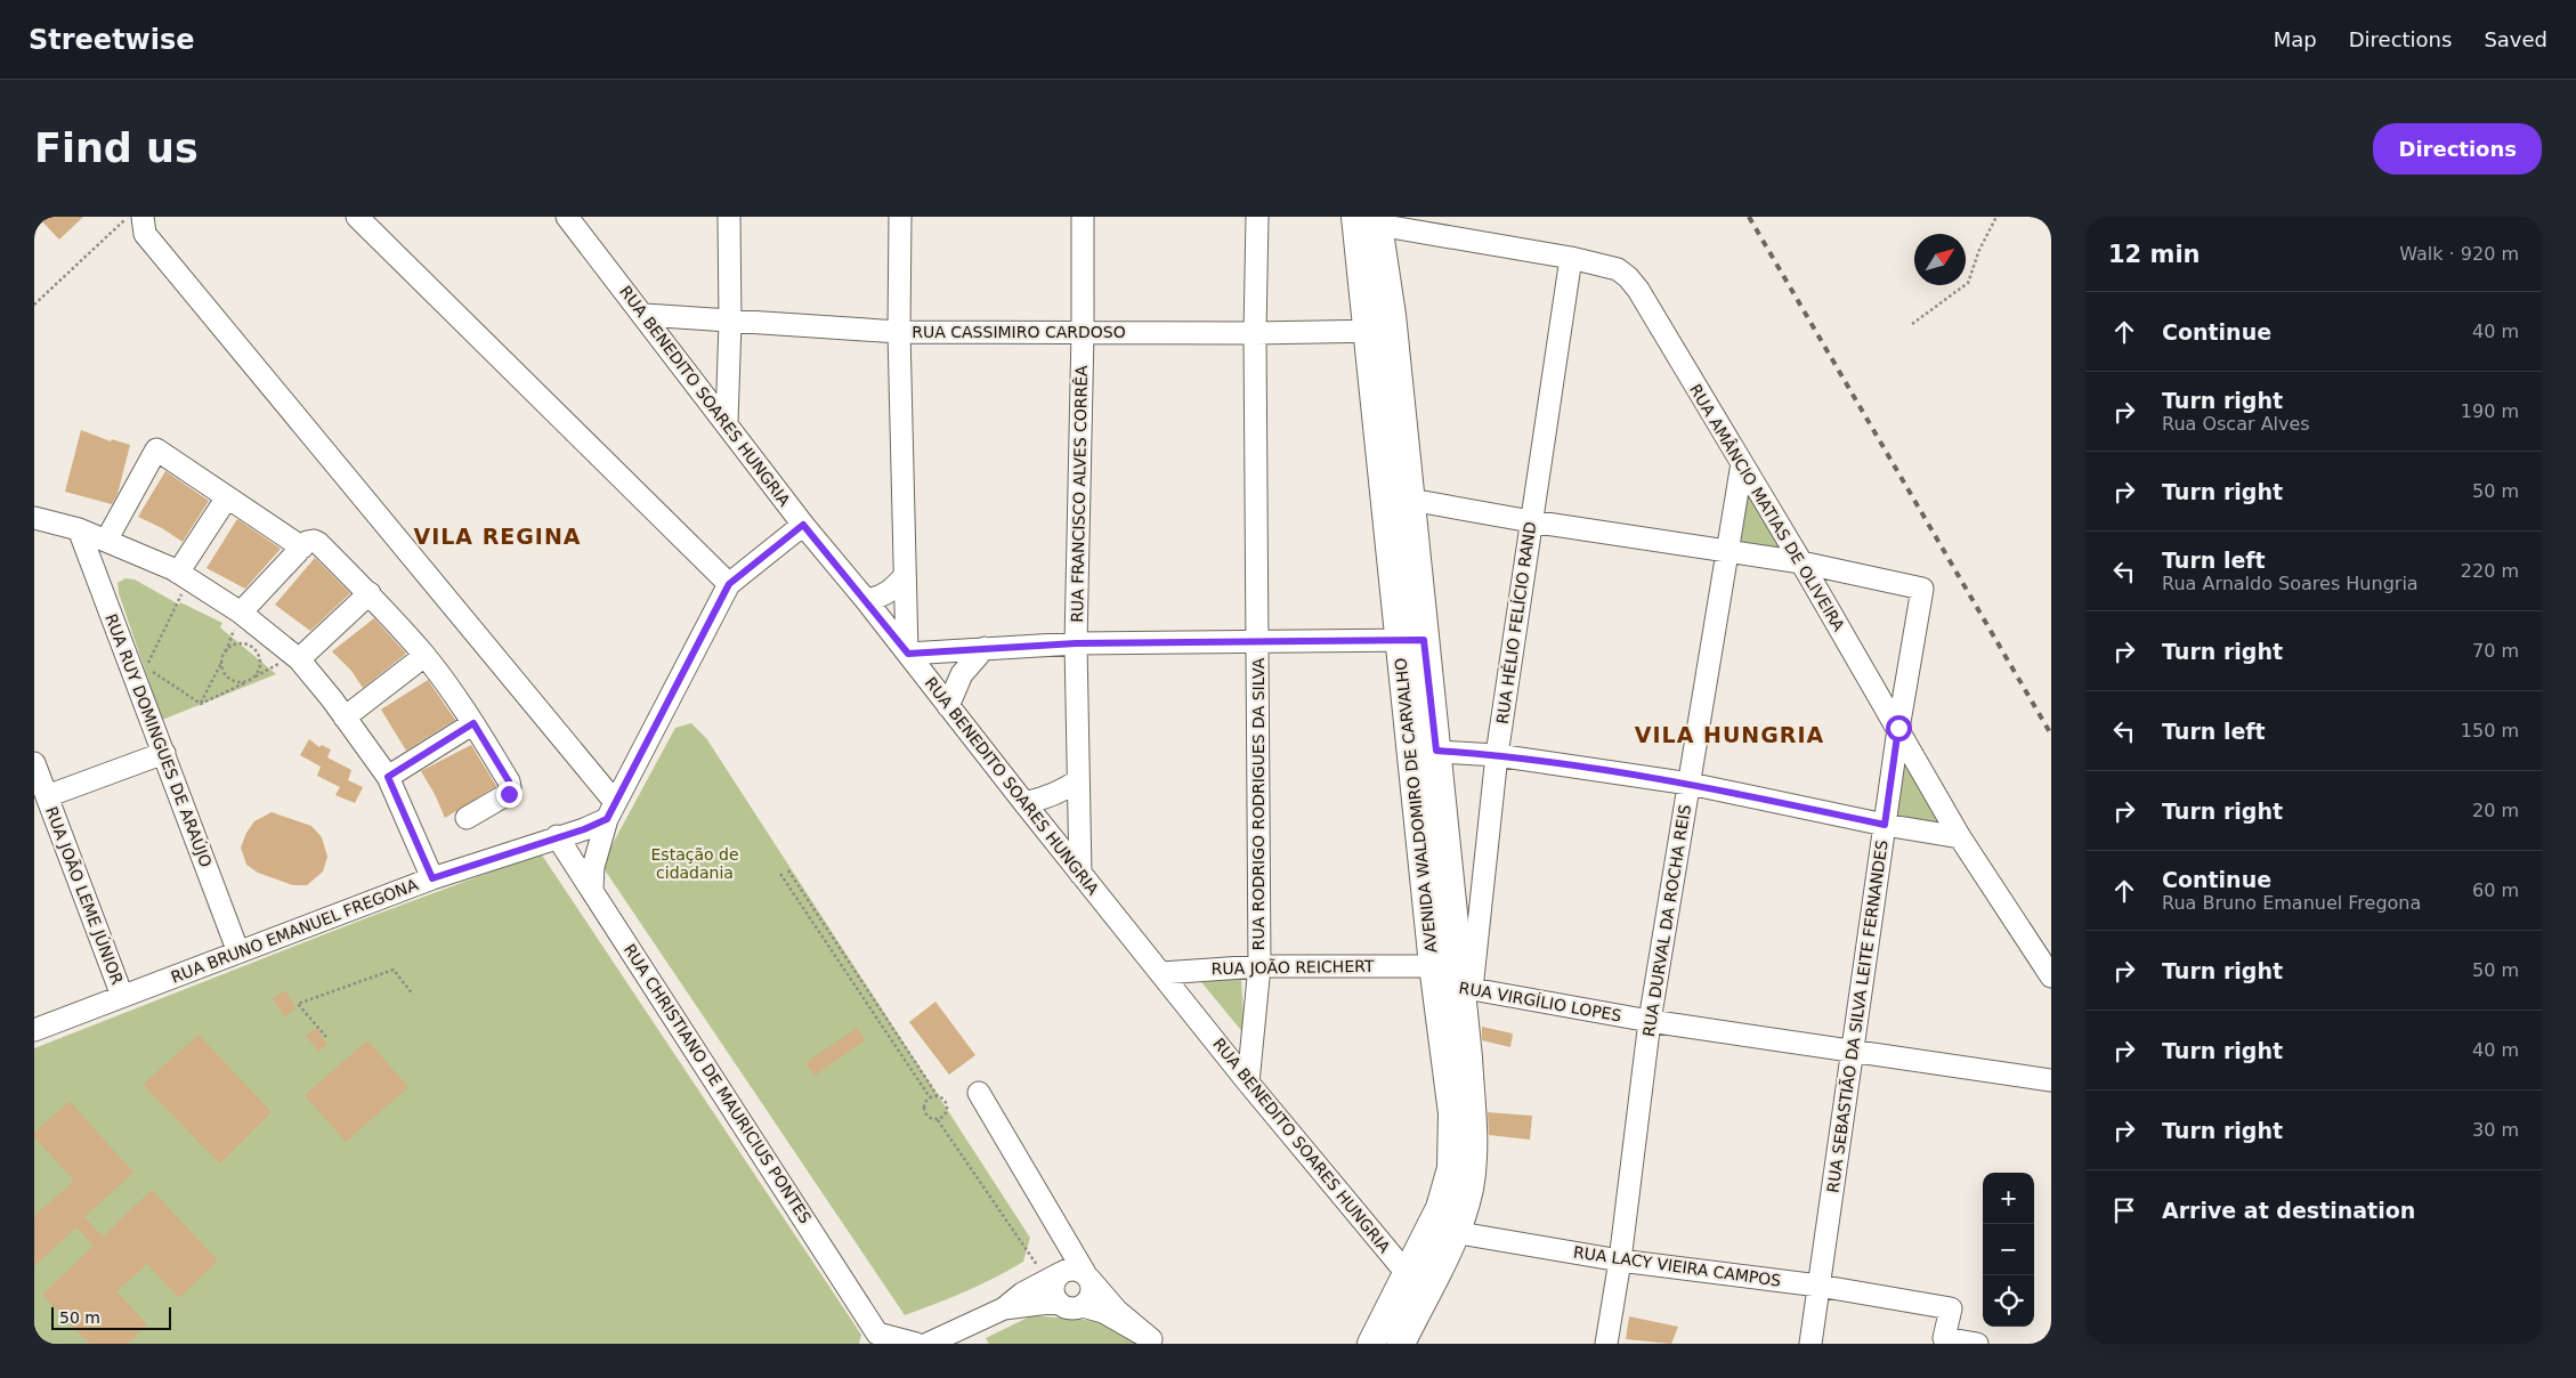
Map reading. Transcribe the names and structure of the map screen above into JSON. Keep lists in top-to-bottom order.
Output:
{
  "streets": {
    "main road": ["AVENIDA WALDOMIRO DE CARVALHO"],
    "street": [
      "RUA CASSIMIRO CARDOSO",
      "RUA BENEDITO SOARES HUNGRIA",
      "RUA FRANCISCO ALVES CORRÊA",
      "RUA AMÂNCIO MATIAS DE OLIVEIRA",
      "RUA HÉLIO FELÍCIO RAND",
      "RUA RUY DOMINGUES DE ARAÚJO",
      "RUA RODRIGO RODRIGUES DA SILVA",
      "RUA JOÃO LEME JÚNIOR",
      "RUA DURVAL DA ROCHA REIS",
      "RUA BRUNO EMANUEL FREGONA",
      "RUA JOÃO REICHERT",
      "RUA VIRGÍLIO LOPES",
      "RUA SEBASTIÃO DA SILVA LEITE FERNANDES",
      "RUA CHRISTIANO DE MAURICIUS PONTES",
      "RUA LACY VIEIRA CAMPOS"
    ]
  },
  "crossings": [
    ["RUA CASSIMIRO CARDOSO", "RUA BENEDITO SOARES HUNGRIA"],
    ["RUA CASSIMIRO CARDOSO", "RUA FRANCISCO ALVES CORRÊA"],
    ["RUA CASSIMIRO CARDOSO", "RUA RODRIGO RODRIGUES DA SILVA"],
    ["RUA CASSIMIRO CARDOSO", "AVENIDA WALDOMIRO DE CARVALHO"],
    ["RUA BENEDITO SOARES HUNGRIA", "RUA FRANCISCO ALVES CORRÊA"],
    ["RUA BENEDITO SOARES HUNGRIA", "RUA RODRIGO RODRIGUES DA SILVA"],
    ["RUA BENEDITO SOARES HUNGRIA", "AVENIDA WALDOMIRO DE CARVALHO"],
    ["RUA BENEDITO SOARES HUNGRIA", "RUA JOÃO REICHERT"],
    ["RUA AMÂNCIO MATIAS DE OLIVEIRA", "RUA HÉLIO FELÍCIO RAND"],
    ["RUA AMÂNCIO MATIAS DE OLIVEIRA", "AVENIDA WALDOMIRO DE CARVALHO"],
    ["RUA AMÂNCIO MATIAS DE OLIVEIRA", "RUA DURVAL DA ROCHA REIS"],
    ["RUA AMÂNCIO MATIAS DE OLIVEIRA", "RUA SEBASTIÃO DA SILVA LEITE FERNANDES"],
    ["RUA HÉLIO FELÍCIO RAND", "AVENIDA WALDOMIRO DE CARVALHO"],
    ["RUA HÉLIO FELÍCIO RAND", "RUA JOÃO REICHERT"],
    ["RUA HÉLIO FELÍCIO RAND", "RUA VIRGÍLIO LOPES"],
    ["RUA RUY DOMINGUES DE ARAÚJO", "RUA BRUNO EMANUEL FREGONA"],
    ["RUA RODRIGO RODRIGUES DA SILVA", "RUA JOÃO REICHERT"],
    ["AVENIDA WALDOMIRO DE CARVALHO", "RUA JOÃO REICHERT"],
    ["AVENIDA WALDOMIRO DE CARVALHO", "RUA VIRGÍLIO LOPES"],
    ["AVENIDA WALDOMIRO DE CARVALHO", "RUA LACY VIEIRA CAMPOS"],
    ["RUA JOÃO LEME JÚNIOR", "RUA BRUNO EMANUEL FREGONA"],
    ["RUA DURVAL DA ROCHA REIS", "RUA VIRGÍLIO LOPES"],
    ["RUA DURVAL DA ROCHA REIS", "RUA LACY VIEIRA CAMPOS"],
    ["RUA BRUNO EMANUEL FREGONA", "RUA CHRISTIANO DE MAURICIUS PONTES"],
    ["RUA JOÃO REICHERT", "RUA VIRGÍLIO LOPES"],
    ["RUA VIRGÍLIO LOPES", "RUA SEBASTIÃO DA SILVA LEITE FERNANDES"],
    ["RUA SEBASTIÃO DA SILVA LEITE FERNANDES", "RUA LACY VIEIRA CAMPOS"]
  ],
  "districts": ["VILA REGINA", "VILA HUNGRIA"],
  "parks": ["Estação de cidadania"],
  "scale_bar": "50 m",
  "north": "top right",
  "page": {
    "header": "Streetwise",
    "nav": ["Map", "Directions", "Saved"],
    "buttons": "Directions",
    "title": "Find us",
    "heading": ["12 min", "Walk · 920 m"],
    "list": [
      ["Continue", "40 m"],
      ["Turn right", "Rua Oscar Alves", "190 m"],
      ["Turn right", "50 m"],
      ["Turn left", "Rua Arnaldo Soares Hungria", "220 m"],
      ["Turn right", "70 m"],
      ["Turn left", "150 m"],
      ["Turn right", "20 m"],
      ["Continue", "Rua Bruno Emanuel Fregona", "60 m"],
      ["Turn right", "50 m"],
      ["Turn right", "40 m"],
      ["Turn right", "30 m"],
      "Arrive at destination"
    ],
    "map_buttons": ["+", "−"],
    "scale": "50 m"
  }
}
